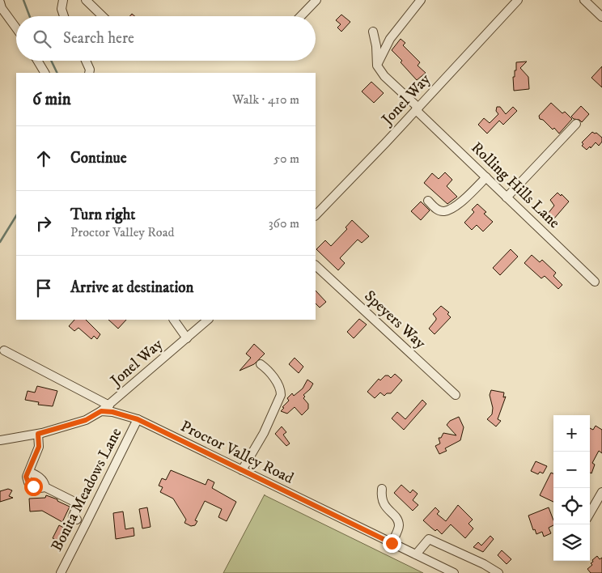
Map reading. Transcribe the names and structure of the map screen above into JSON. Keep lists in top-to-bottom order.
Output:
{
  "streets": {
    "street": [
      "Jonel Way",
      "Rolling Hills Lane",
      "Speyers Way",
      "Proctor Valley Road",
      "Bonita Meadows Lane"
    ]
  },
  "crossings": [
    ["Jonel Way", "Rolling Hills Lane"],
    ["Jonel Way", "Proctor Valley Road"],
    ["Proctor Valley Road", "Bonita Meadows Lane"]
  ],
  "page": {
    "search": "Search here",
    "heading": ["6 min", "Walk · 410 m"],
    "list": [
      ["Continue", "50 m"],
      ["Turn right", "Proctor Valley Road", "360 m"],
      "Arrive at destination"
    ],
    "map_buttons": ["+", "−"]
  }
}
